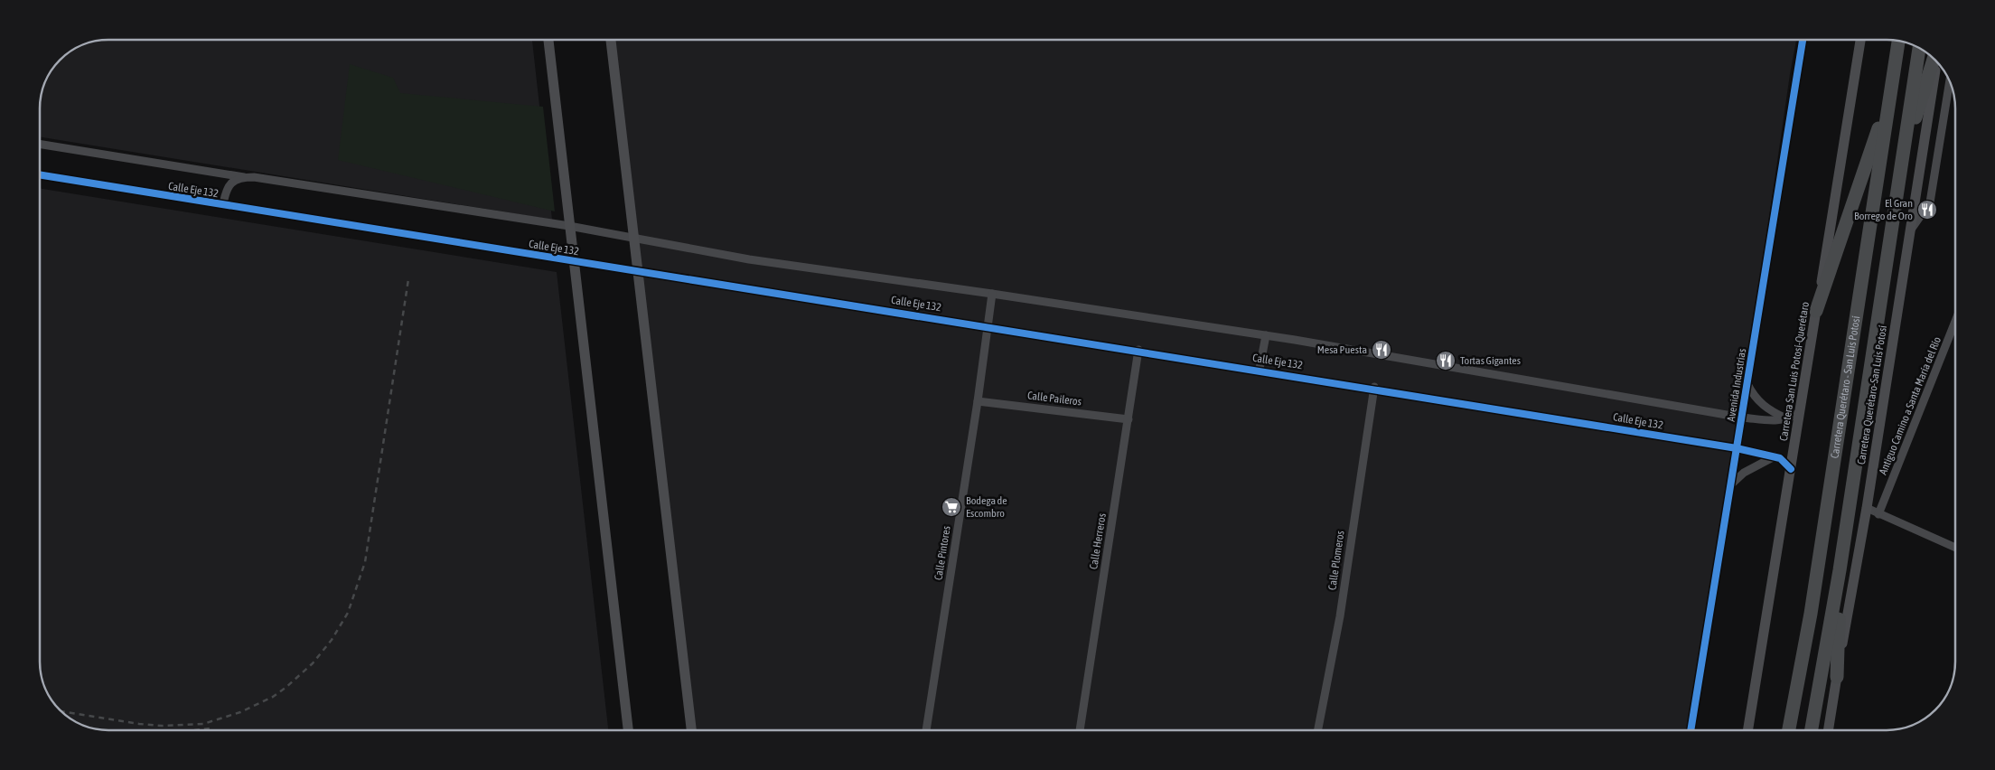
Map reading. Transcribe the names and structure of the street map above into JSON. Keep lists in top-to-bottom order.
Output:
{
  "streets": {
    "highway": ["Carretera Querétaro - San Luis Potosí"],
    "street": [
      "Calle Eje 132",
      "Carretera San Luis Potosí-Querétaro",
      "Avenida Industrias",
      "Carretera Querétaro-San Luis Potosí",
      "Calle Paileros",
      "Antiguo Camino a Santa María del Río",
      "Calle Herreros",
      "Calle Pintores",
      "Calle Plomeros"
    ]
  },
  "crossings": [
    ["Calle Eje 132", "Carretera San Luis Potosí-Querétaro"],
    ["Calle Eje 132", "Avenida Industrias"],
    ["Calle Eje 132", "Calle Herreros"],
    ["Calle Eje 132", "Calle Pintores"],
    ["Calle Eje 132", "Calle Plomeros"],
    ["Calle Paileros", "Calle Herreros"],
    ["Calle Paileros", "Calle Pintores"]
  ],
  "places": {
    "restaurant": ["El Gran Borrego de Oro", "Mesa Puesta", "Tortas Gigantes"],
    "supermarket": ["Bodega de Escombro"]
  }
}
